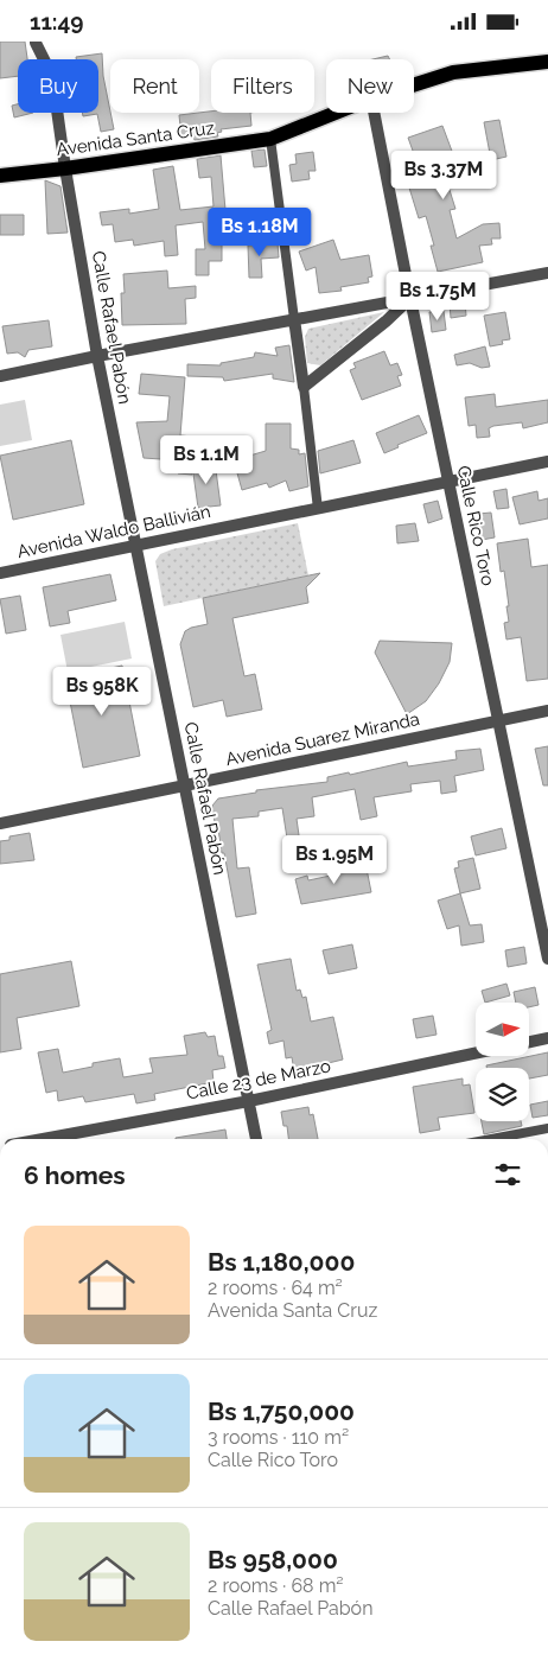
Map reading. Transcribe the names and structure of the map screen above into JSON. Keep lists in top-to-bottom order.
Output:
{
  "streets": {
    "main road": ["Avenida Santa Cruz"],
    "street": [
      "Calle Rafael Pabón",
      "Calle Rico Toro",
      "Avenida Waldo Ballivián",
      "Avenida Suarez Miranda",
      "Calle 23 de Marzo"
    ]
  },
  "crossings": [
    ["Avenida Santa Cruz", "Calle Rafael Pabón"],
    ["Calle Rafael Pabón", "Avenida Waldo Ballivián"],
    ["Calle Rafael Pabón", "Avenida Suarez Miranda"],
    ["Calle Rafael Pabón", "Calle 23 de Marzo"],
    ["Calle Rico Toro", "Avenida Waldo Ballivián"],
    ["Calle Rico Toro", "Avenida Suarez Miranda"]
  ],
  "north": "right",
  "page": {
    "status": "11:49",
    "chip": [
      "Buy",
      "Rent",
      "Filters",
      "New"
    ],
    "price": [
      "Bs 3.37M",
      "Bs 1.18M",
      "Bs 1.75M",
      "Bs 1.1M",
      "Bs 958K",
      "Bs 1.95M"
    ],
    "heading": "6 homes",
    "list": [
      {
        "name": "Bs 1,180,000",
        "note": "2 rooms · 64 m² · Avenida Santa Cruz"
      },
      {
        "name": "Bs 1,750,000",
        "note": "3 rooms · 110 m² · Calle Rico Toro"
      },
      {
        "name": "Bs 958,000",
        "note": "2 rooms · 68 m² · Calle Rafael Pabón"
      }
    ]
  }
}
